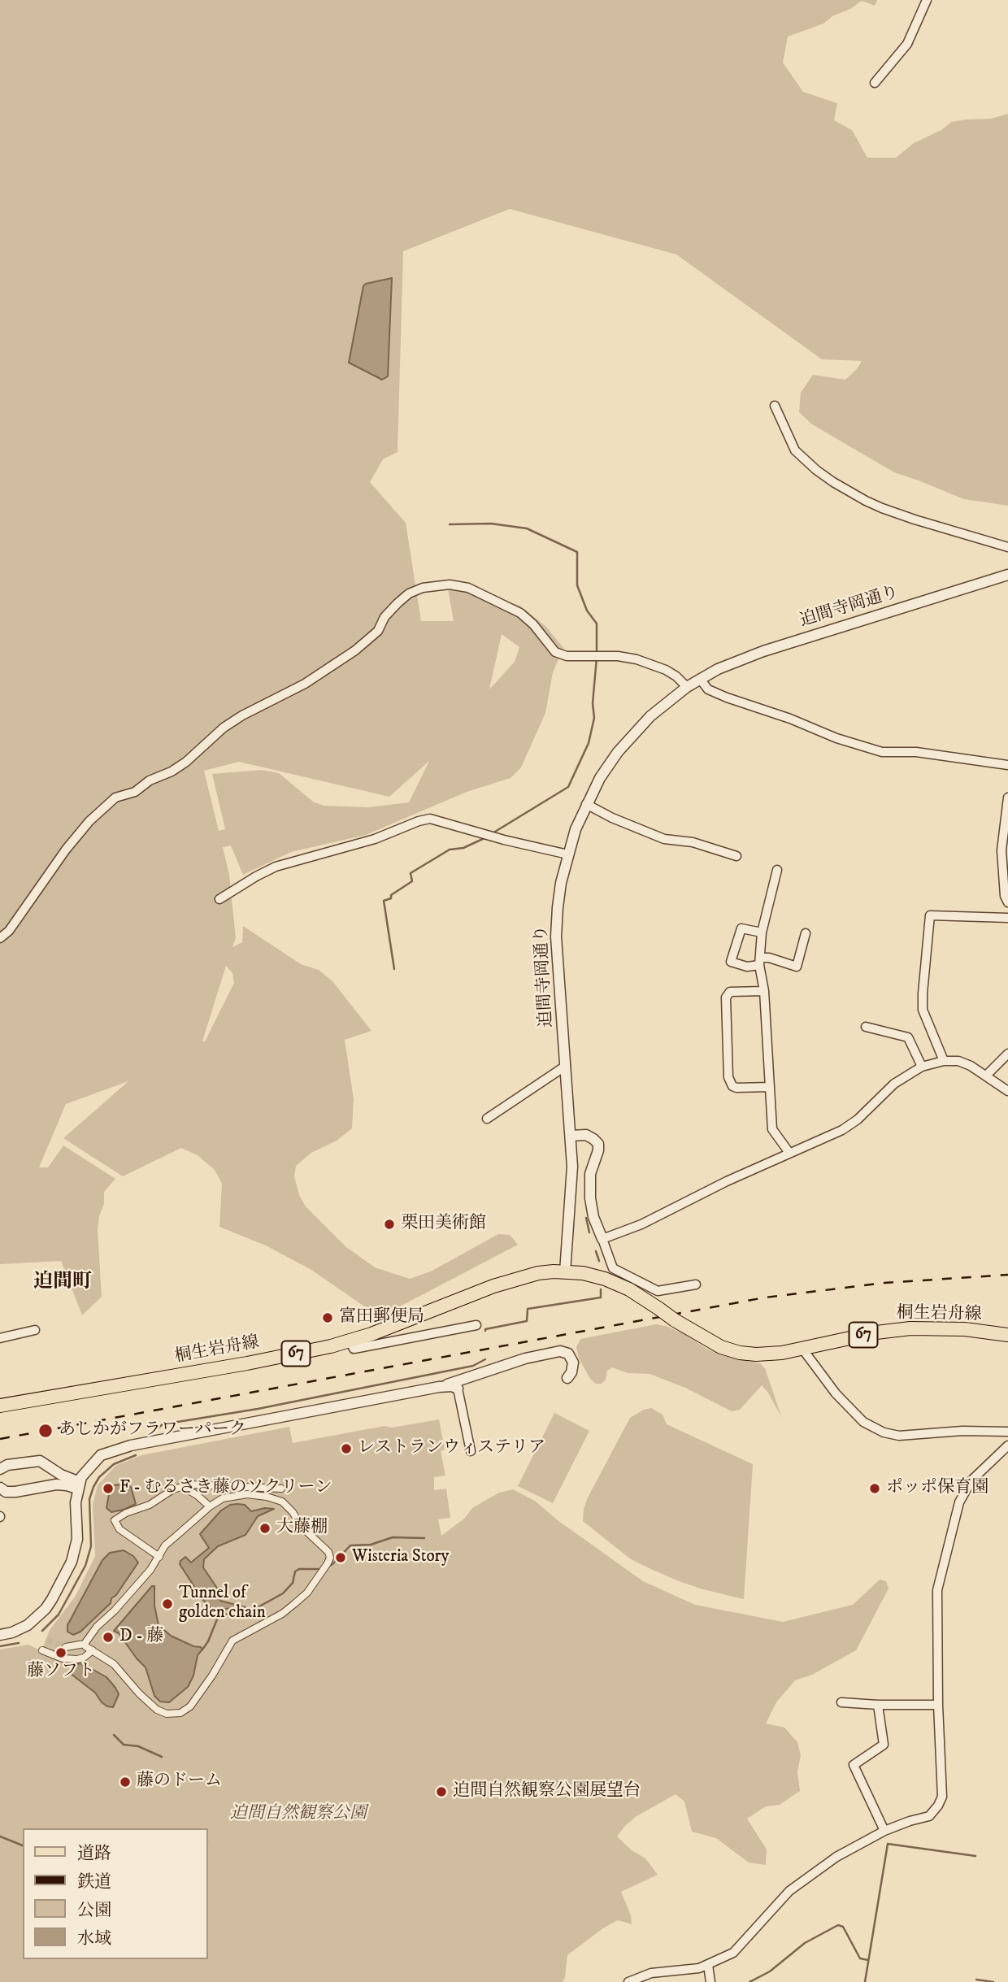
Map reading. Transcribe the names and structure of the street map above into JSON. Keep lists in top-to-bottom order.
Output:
{
  "streets": {
    "main road": ["桐生岩舟線", "67"],
    "street": ["迫間寺岡通り"]
  },
  "crossings": [
    ["迫間寺岡通り", "桐生岩舟線"]
  ],
  "districts": ["迫間町"],
  "parks": ["迫間自然観察公園"],
  "places": [
    "栗田美術館",
    "富田郵便局",
    "あしかがフラワーパーク",
    "レストランウィステリア",
    "F - むるさき藤のソクリーン",
    "ポッポ保育園",
    "大藤棚",
    "Wisteria Story",
    "Tunnel of golden chain",
    "D - 藤",
    "藤ソフト",
    "藤のドーム",
    "迫間自然観察公園展望台"
  ],
  "legend": [
    "道路",
    "鉄道",
    "公園",
    "水域"
  ]
}
